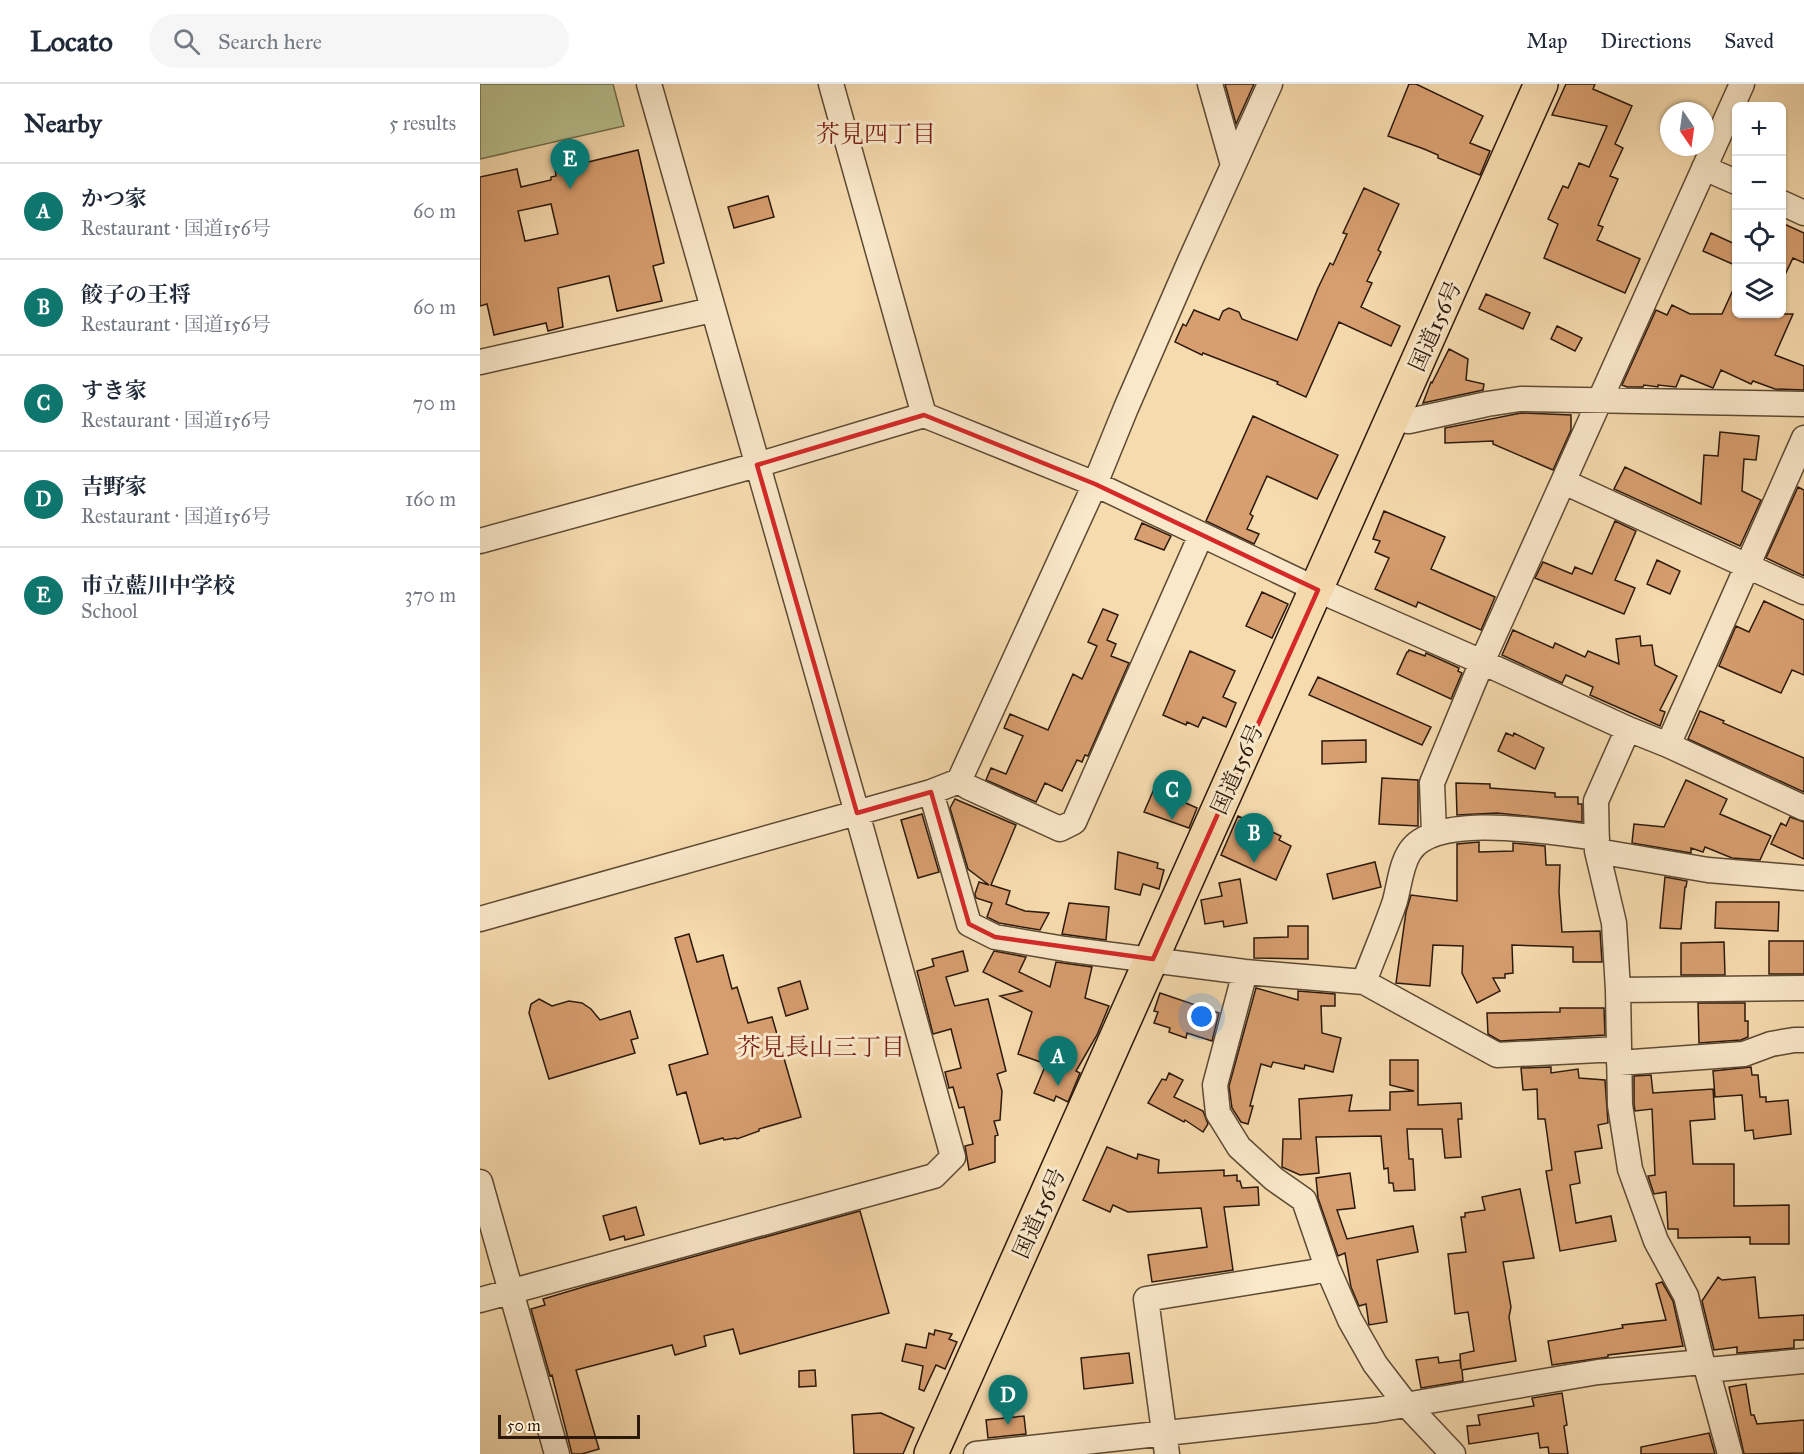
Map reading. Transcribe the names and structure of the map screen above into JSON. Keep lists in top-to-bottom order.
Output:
{
  "streets": {
    "highway": ["国道156号"]
  },
  "districts": ["芥見四丁目", "芥見長山三丁目"],
  "scale_bar": "50 m",
  "north": "bottom",
  "page": {
    "header": "Locato",
    "search": "Search here",
    "nav": ["Map", "Directions", "Saved"],
    "heading": ["Nearby", "5 results"],
    "map_buttons": ["+", "−"],
    "pins": [
      "E",
      "C",
      "B",
      "A",
      "D"
    ],
    "list": [
      {
        "mark": "A",
        "name": "かつ家",
        "note": "Restaurant · 国道156号",
        "value": "60 m"
      },
      {
        "mark": "B",
        "name": "餃子の王将",
        "note": "Restaurant · 国道156号",
        "value": "60 m"
      },
      {
        "mark": "C",
        "name": "すき家",
        "note": "Restaurant · 国道156号",
        "value": "70 m"
      },
      {
        "mark": "D",
        "name": "吉野家",
        "note": "Restaurant · 国道156号",
        "value": "160 m"
      },
      {
        "mark": "E",
        "name": "市立藍川中学校",
        "note": "School",
        "value": "370 m"
      }
    ],
    "scale": "50 m"
  }
}
